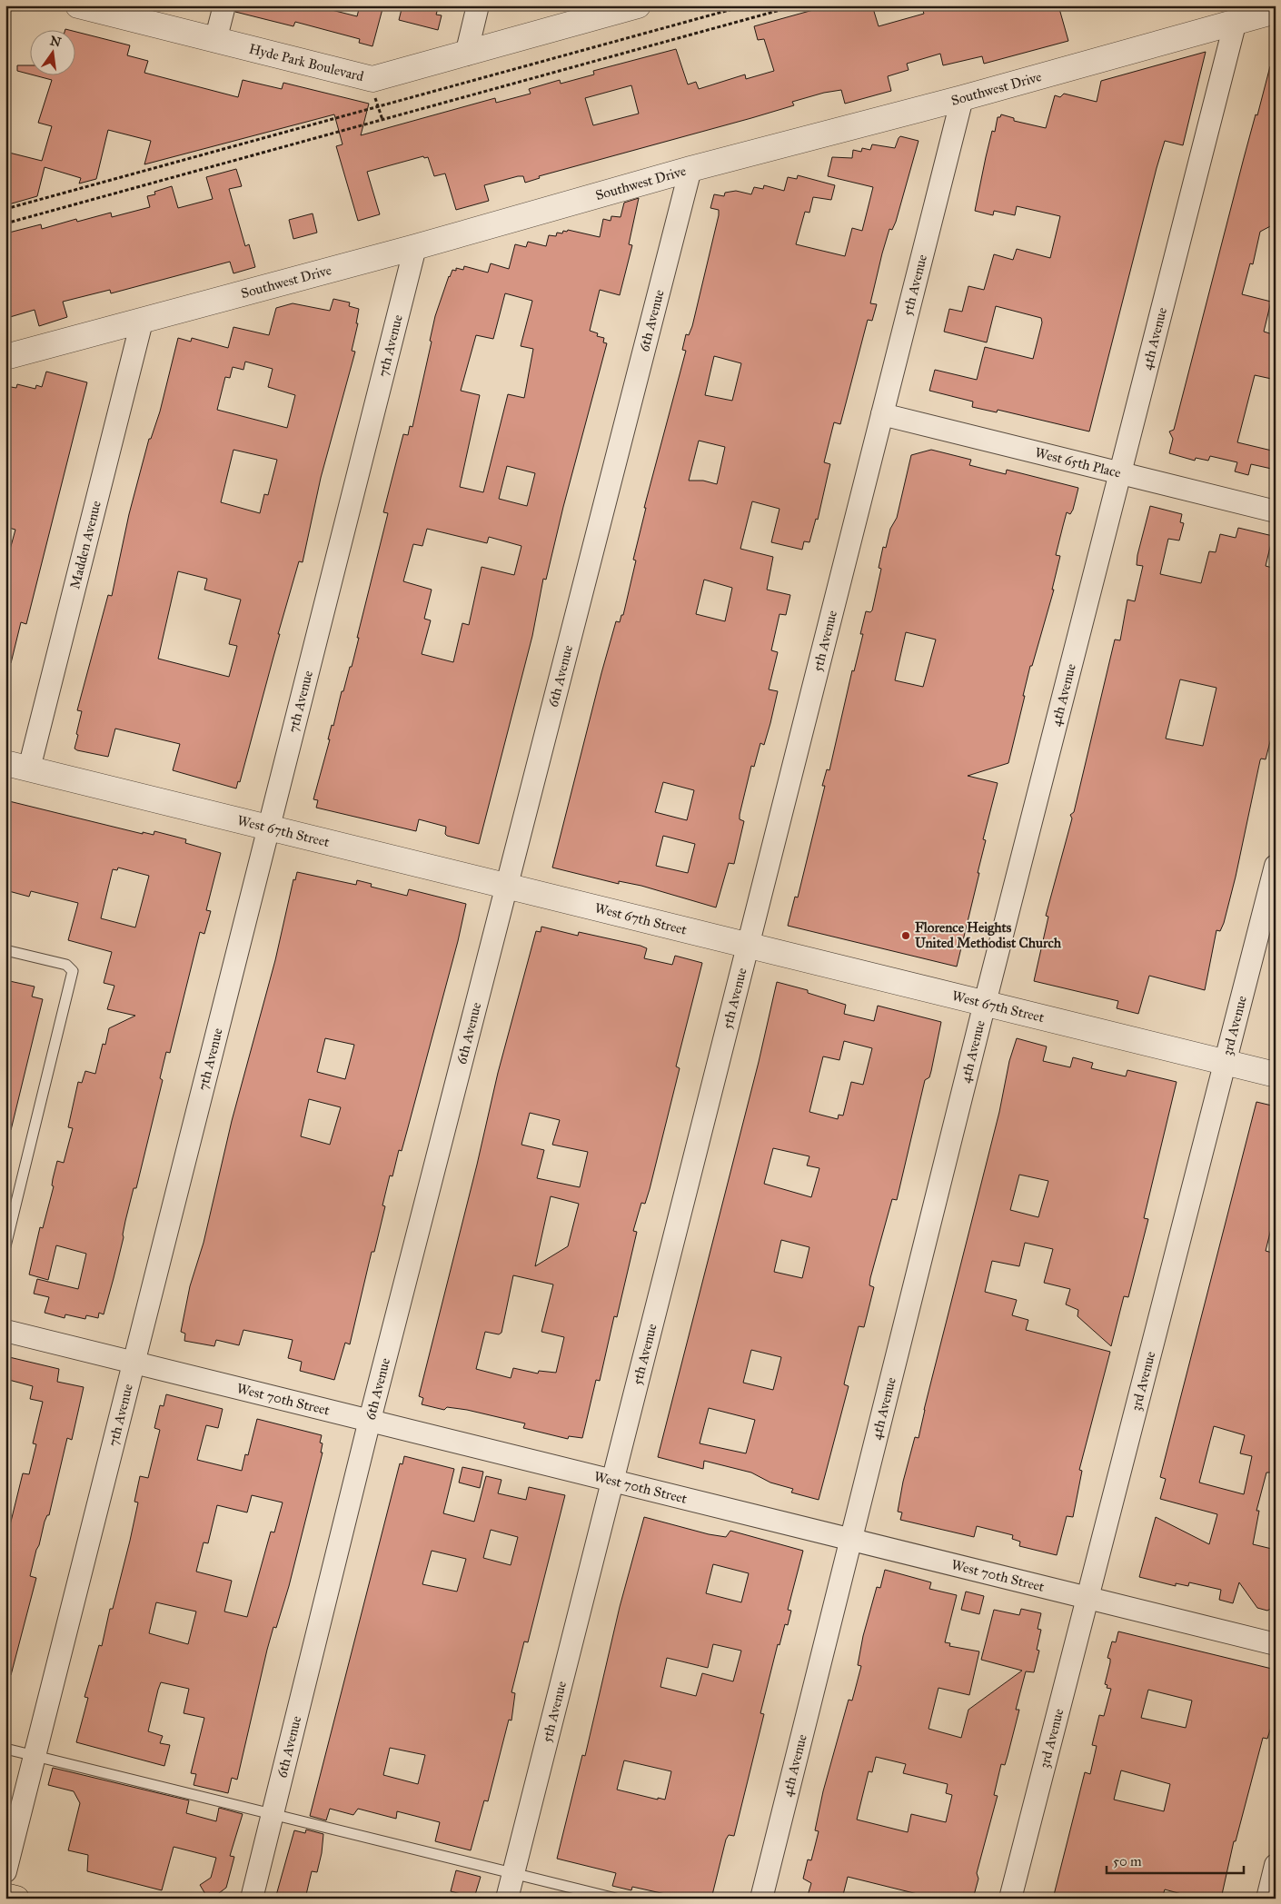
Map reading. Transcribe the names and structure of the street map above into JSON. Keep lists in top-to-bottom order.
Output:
{
  "streets": {
    "street": [
      "Hyde Park Boulevard",
      "Southwest Drive",
      "5th Avenue",
      "6th Avenue",
      "4th Avenue",
      "7th Avenue",
      "West 65th Place",
      "Madden Avenue",
      "West 67th Street",
      "3rd Avenue",
      "West 70th Street"
    ]
  },
  "crossings": [
    ["Southwest Drive", "5th Avenue"],
    ["Southwest Drive", "6th Avenue"],
    ["Southwest Drive", "4th Avenue"],
    ["Southwest Drive", "7th Avenue"],
    ["Southwest Drive", "Madden Avenue"],
    ["5th Avenue", "West 65th Place"],
    ["5th Avenue", "West 67th Street"],
    ["5th Avenue", "West 70th Street"],
    ["6th Avenue", "West 67th Street"],
    ["6th Avenue", "West 70th Street"],
    ["4th Avenue", "West 65th Place"],
    ["4th Avenue", "West 67th Street"],
    ["4th Avenue", "West 70th Street"],
    ["7th Avenue", "West 67th Street"],
    ["7th Avenue", "West 70th Street"],
    ["Madden Avenue", "West 67th Street"],
    ["West 67th Street", "3rd Avenue"],
    ["3rd Avenue", "West 70th Street"]
  ],
  "places": ["Florence Heights United Methodist Church"],
  "scale_bar": "50 m",
  "north": "top"
}
